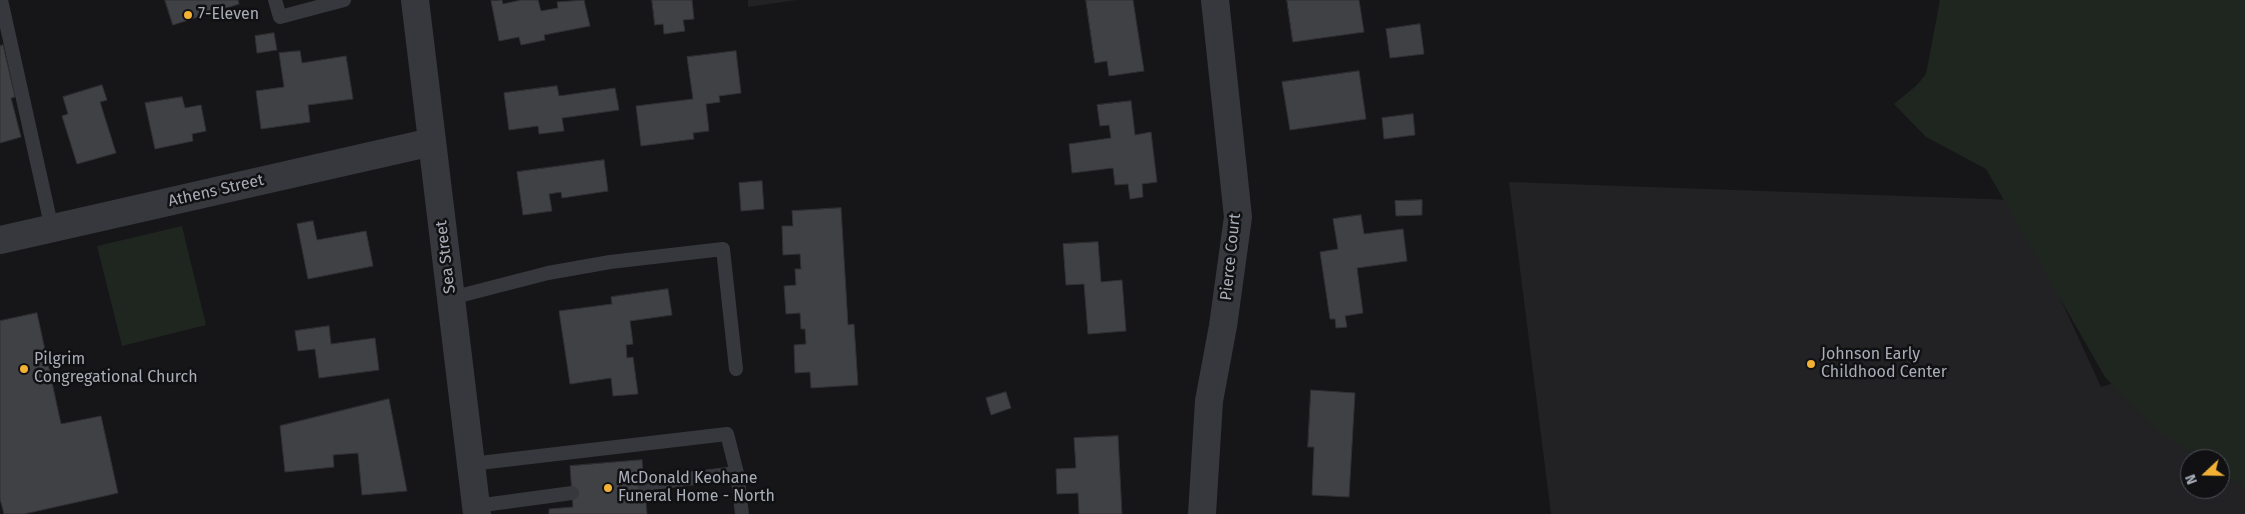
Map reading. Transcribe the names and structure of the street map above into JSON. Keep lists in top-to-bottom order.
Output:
{
  "streets": {
    "street": ["Athens Street", "Sea Street", "Pierce Court"]
  },
  "crossings": [
    ["Athens Street", "Sea Street"]
  ],
  "places": [
    "7-Eleven",
    "Johnson Early Childhood Center",
    "Pilgrim Congregational Church",
    "McDonald Keohane Funeral Home - North"
  ],
  "north": "left"
}
